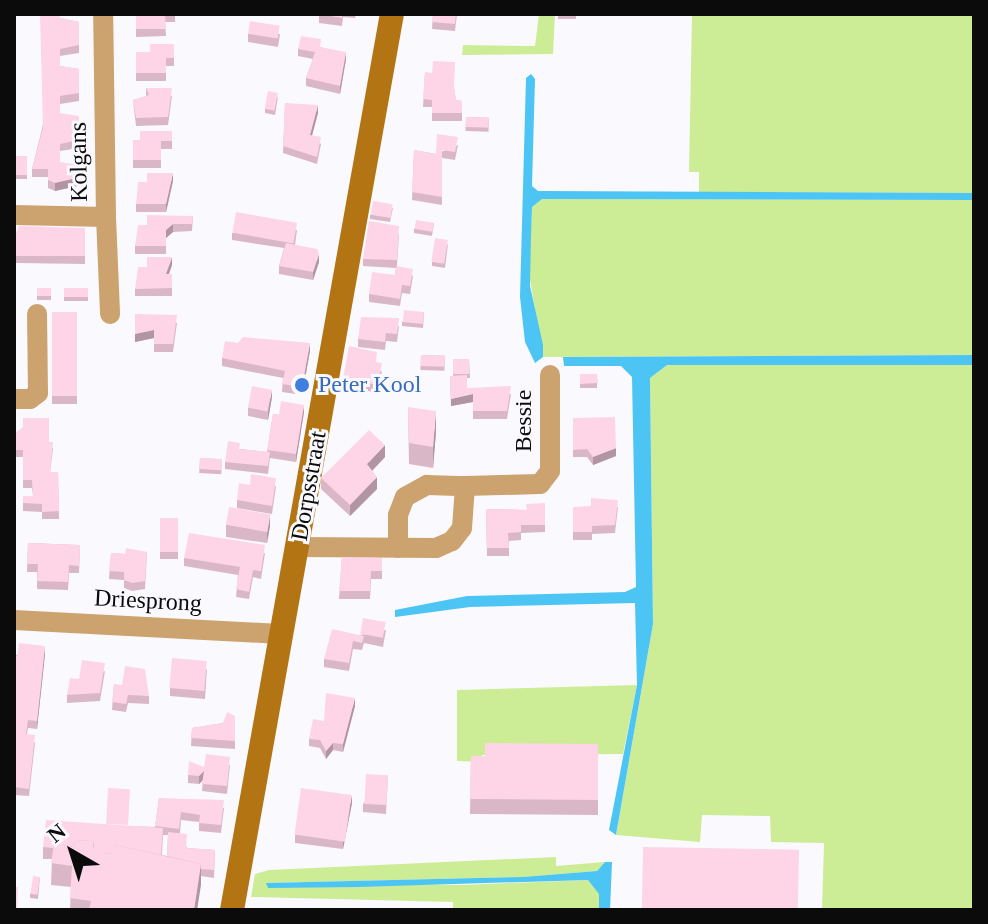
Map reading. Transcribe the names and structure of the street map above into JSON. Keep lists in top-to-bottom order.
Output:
{
  "streets": {
    "street": [
      "Kolgans",
      "Bessie",
      "Dorpsstraat",
      "Driesprong"
    ]
  },
  "crossings": [
    ["Dorpsstraat", "Driesprong"]
  ],
  "places": ["Peter Kool"],
  "north": "top left"
}
